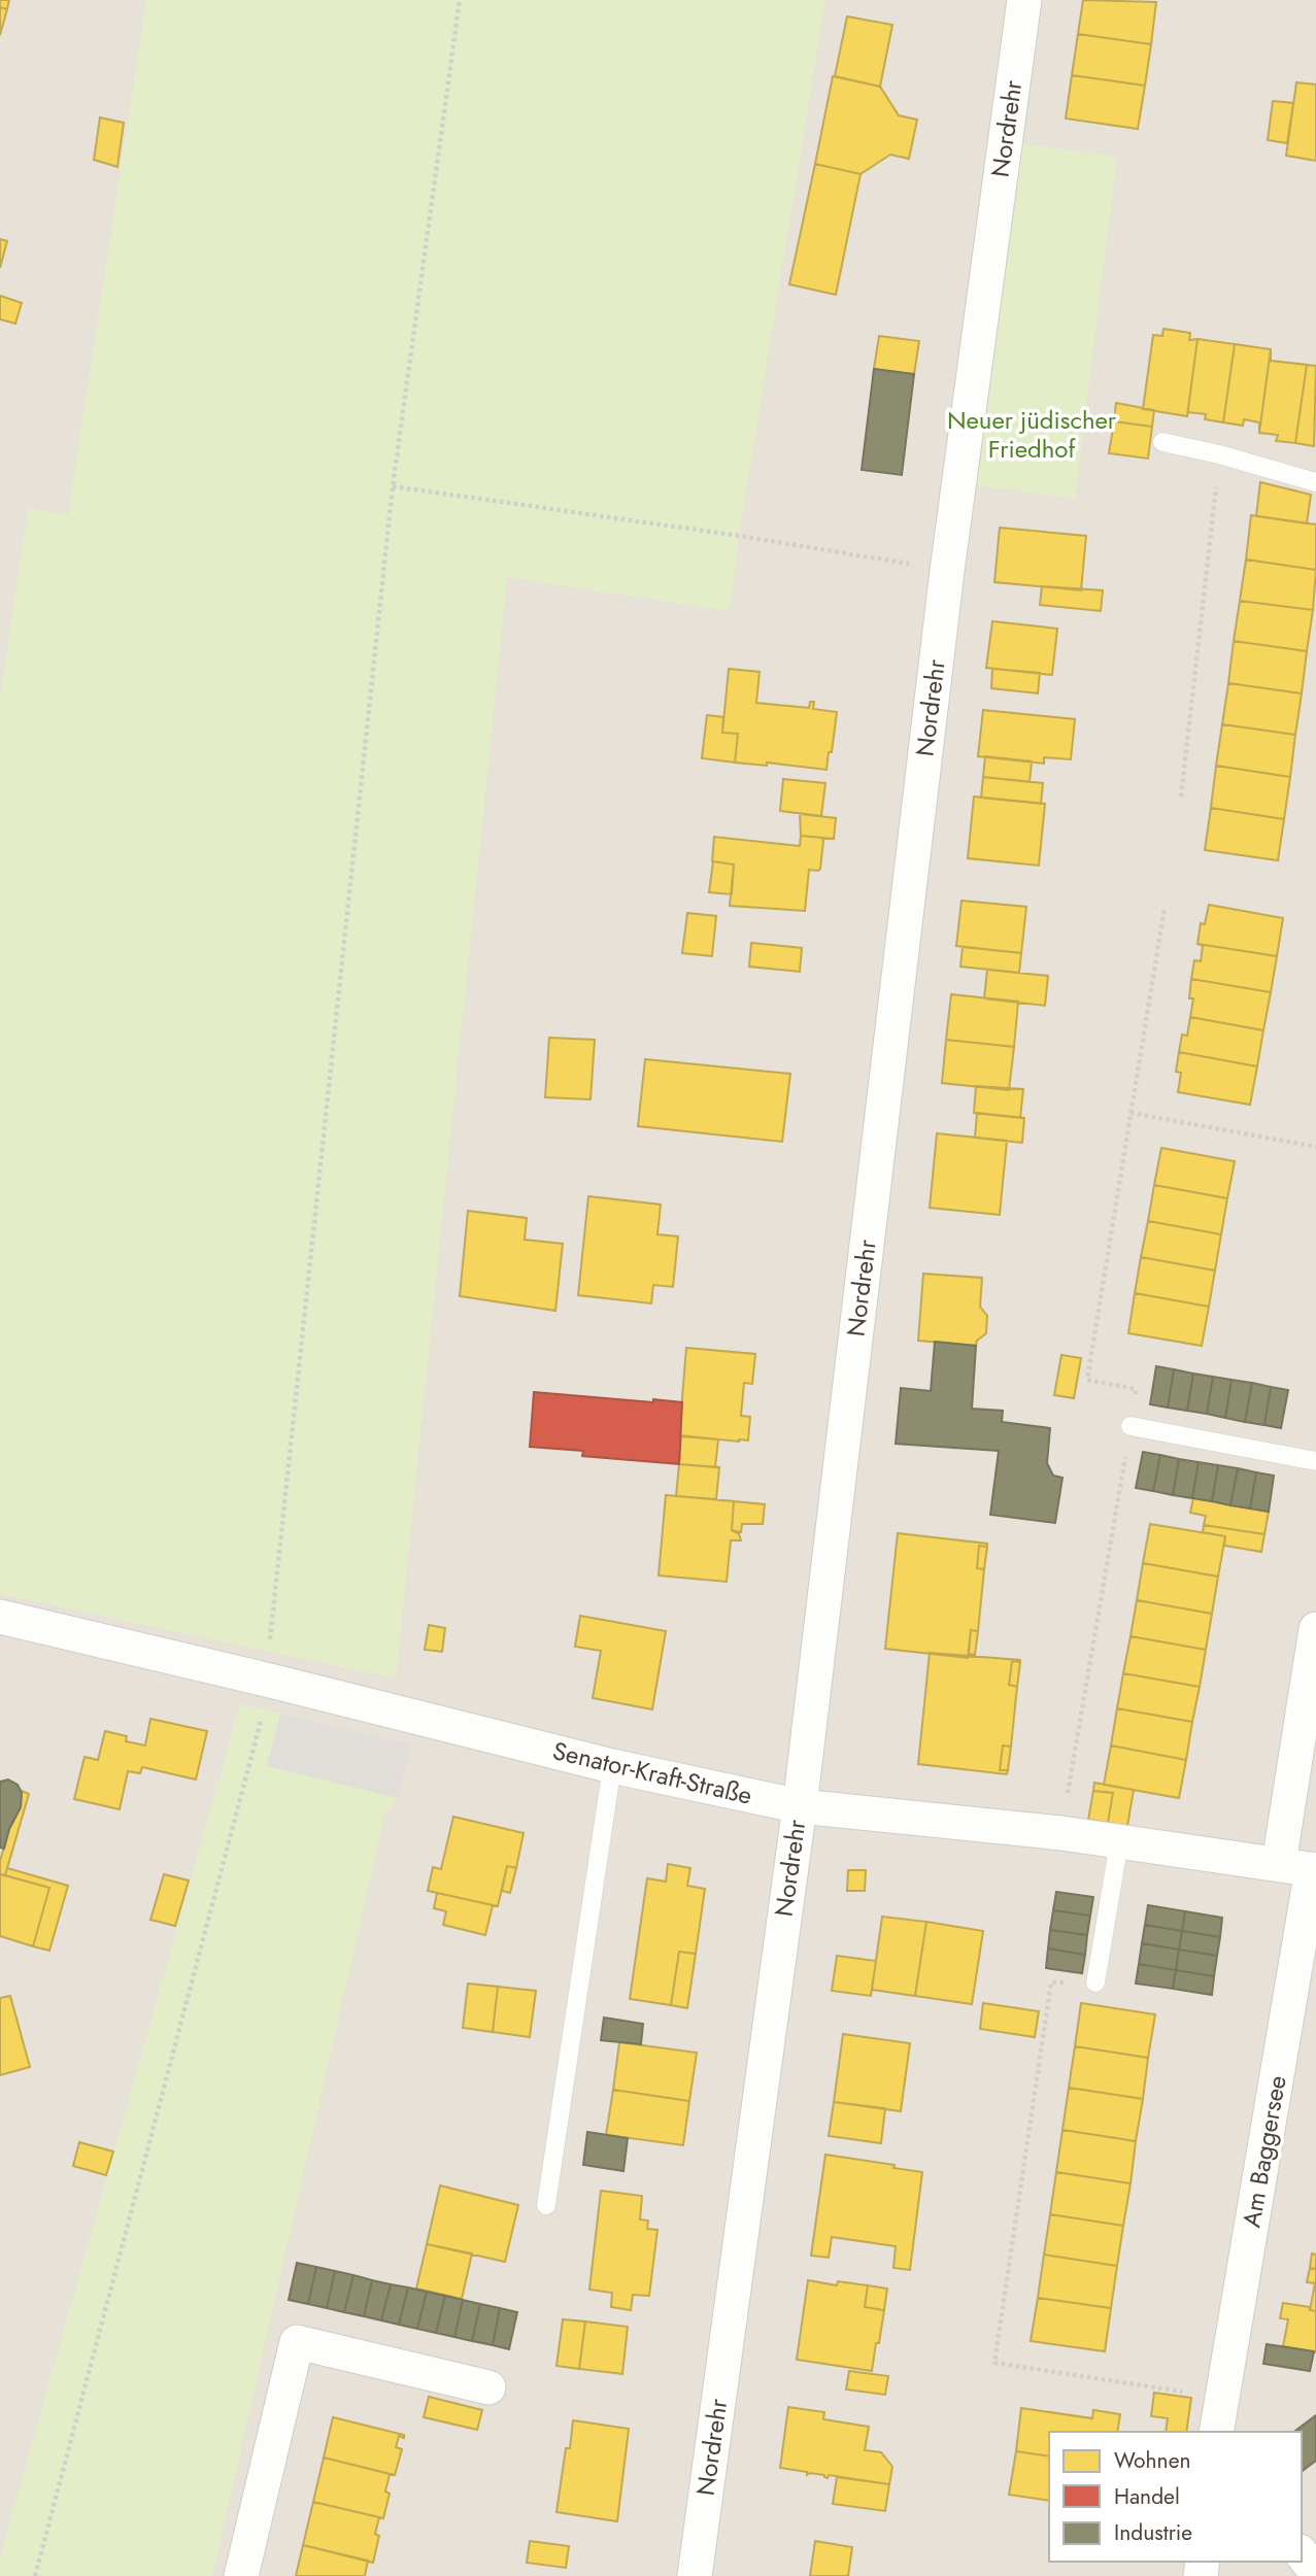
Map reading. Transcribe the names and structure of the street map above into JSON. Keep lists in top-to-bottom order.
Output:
{
  "streets": {
    "street": ["Nordrehr", "Senator-Kraft-Straße", "Am Baggersee"]
  },
  "crossings": [
    ["Nordrehr", "Senator-Kraft-Straße"],
    ["Senator-Kraft-Straße", "Am Baggersee"]
  ],
  "parks": ["Neuer jüdischer Friedhof"],
  "legend": ["Wohnen", "Handel", "Industrie"]
}
